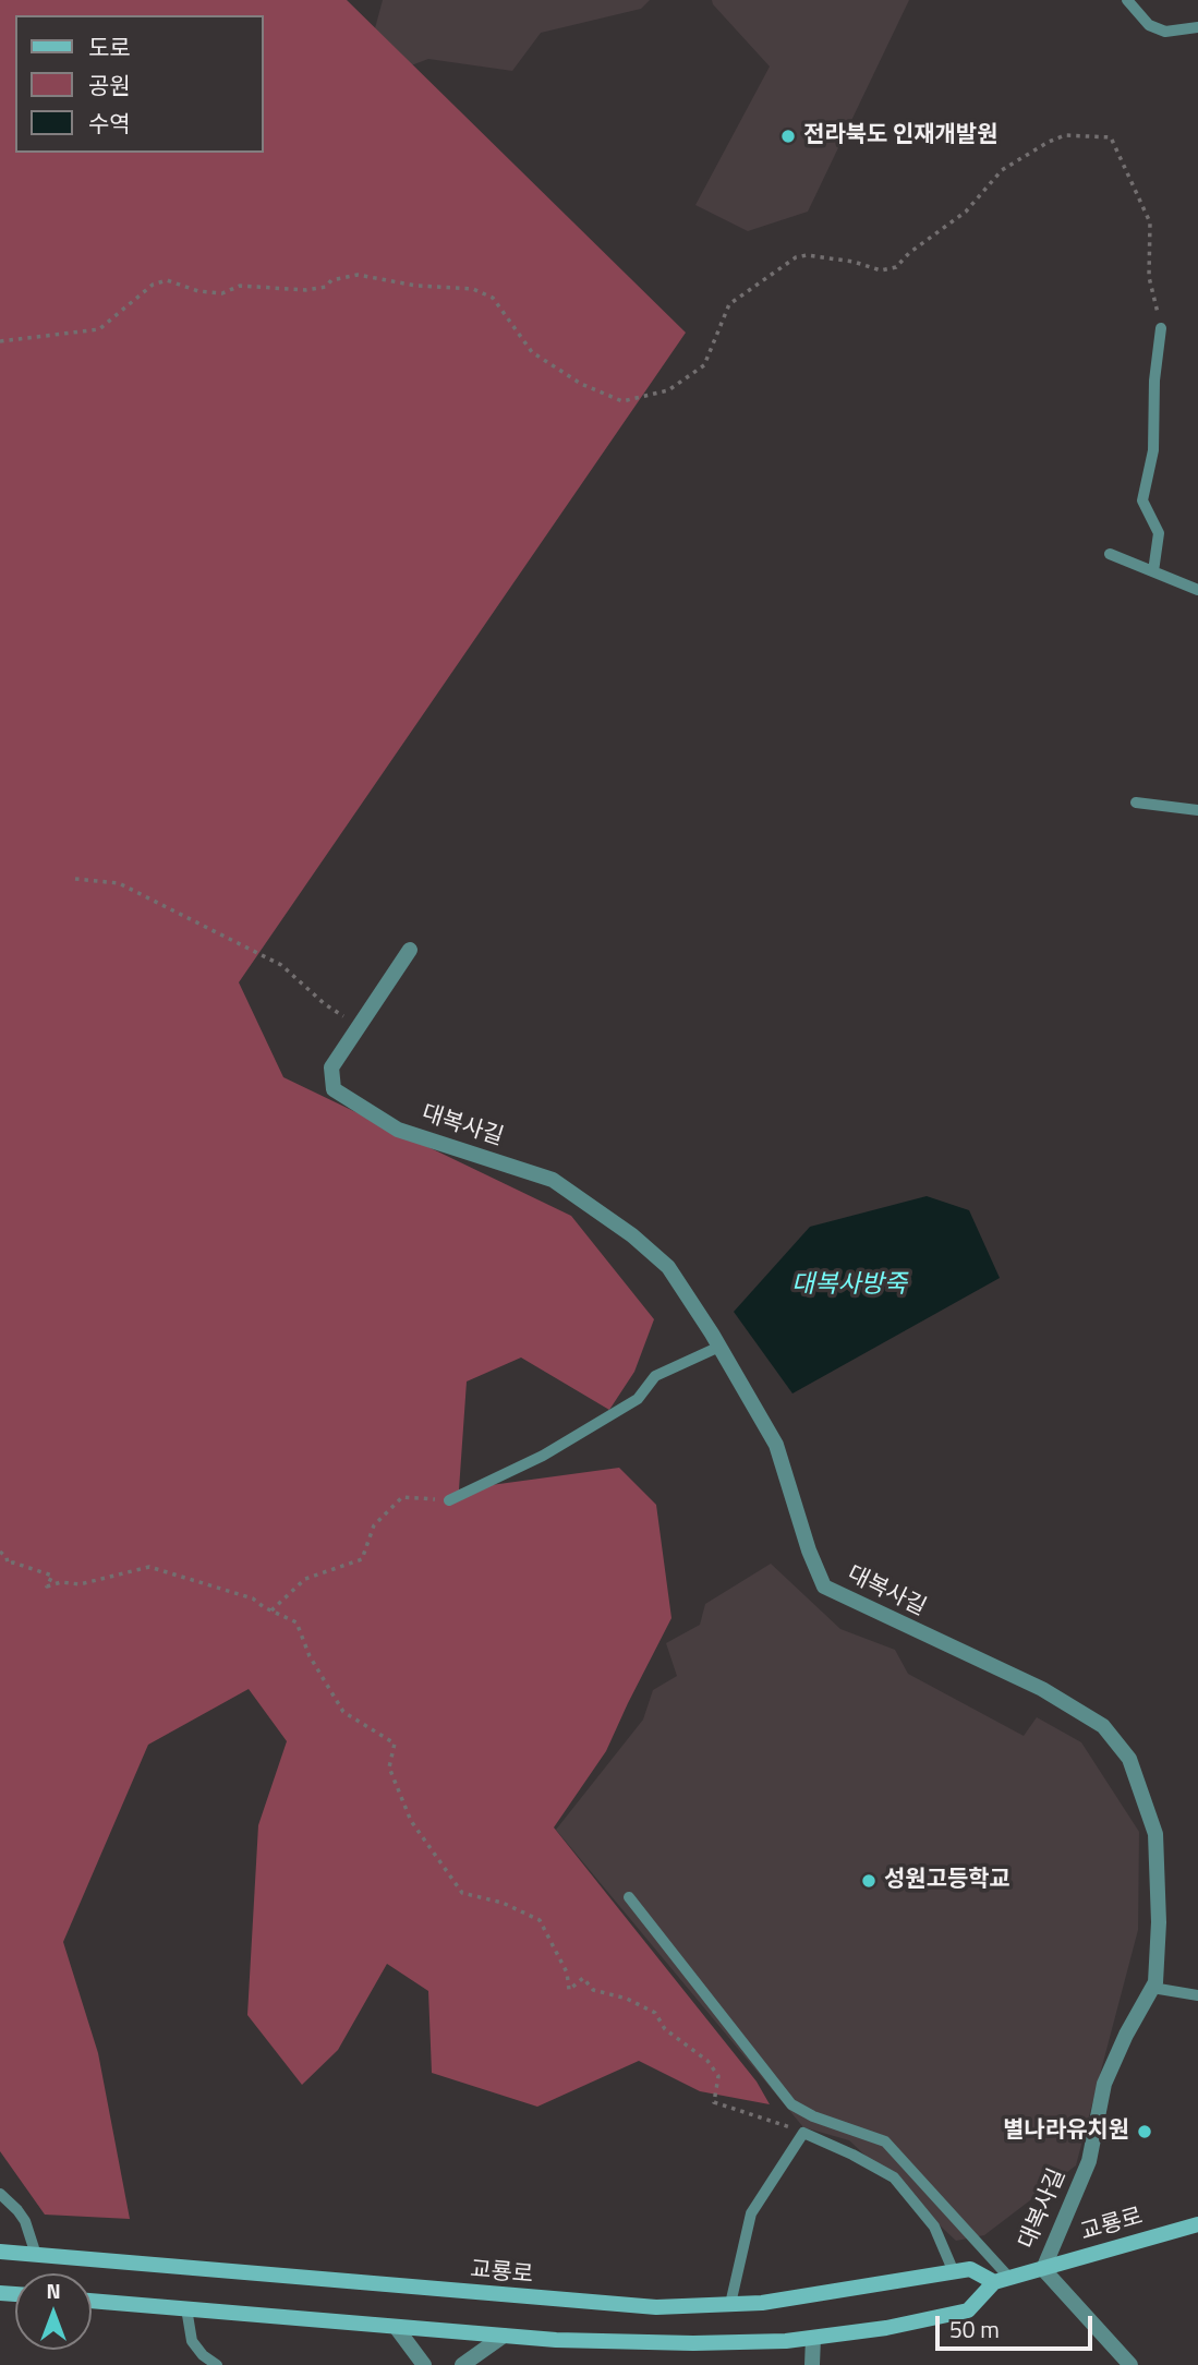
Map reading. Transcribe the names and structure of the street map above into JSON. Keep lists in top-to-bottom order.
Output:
{
  "streets": {
    "street": ["대복사길", "교룡로"]
  },
  "crossings": [
    ["대복사길", "교룡로"]
  ],
  "water": ["대복사방죽"],
  "places": ["전라북도 인재개발원", "성원고등학교", "별나라유치원"],
  "legend": ["도로", "공원", "수역"],
  "scale_bar": "50 m",
  "north": "top"
}
